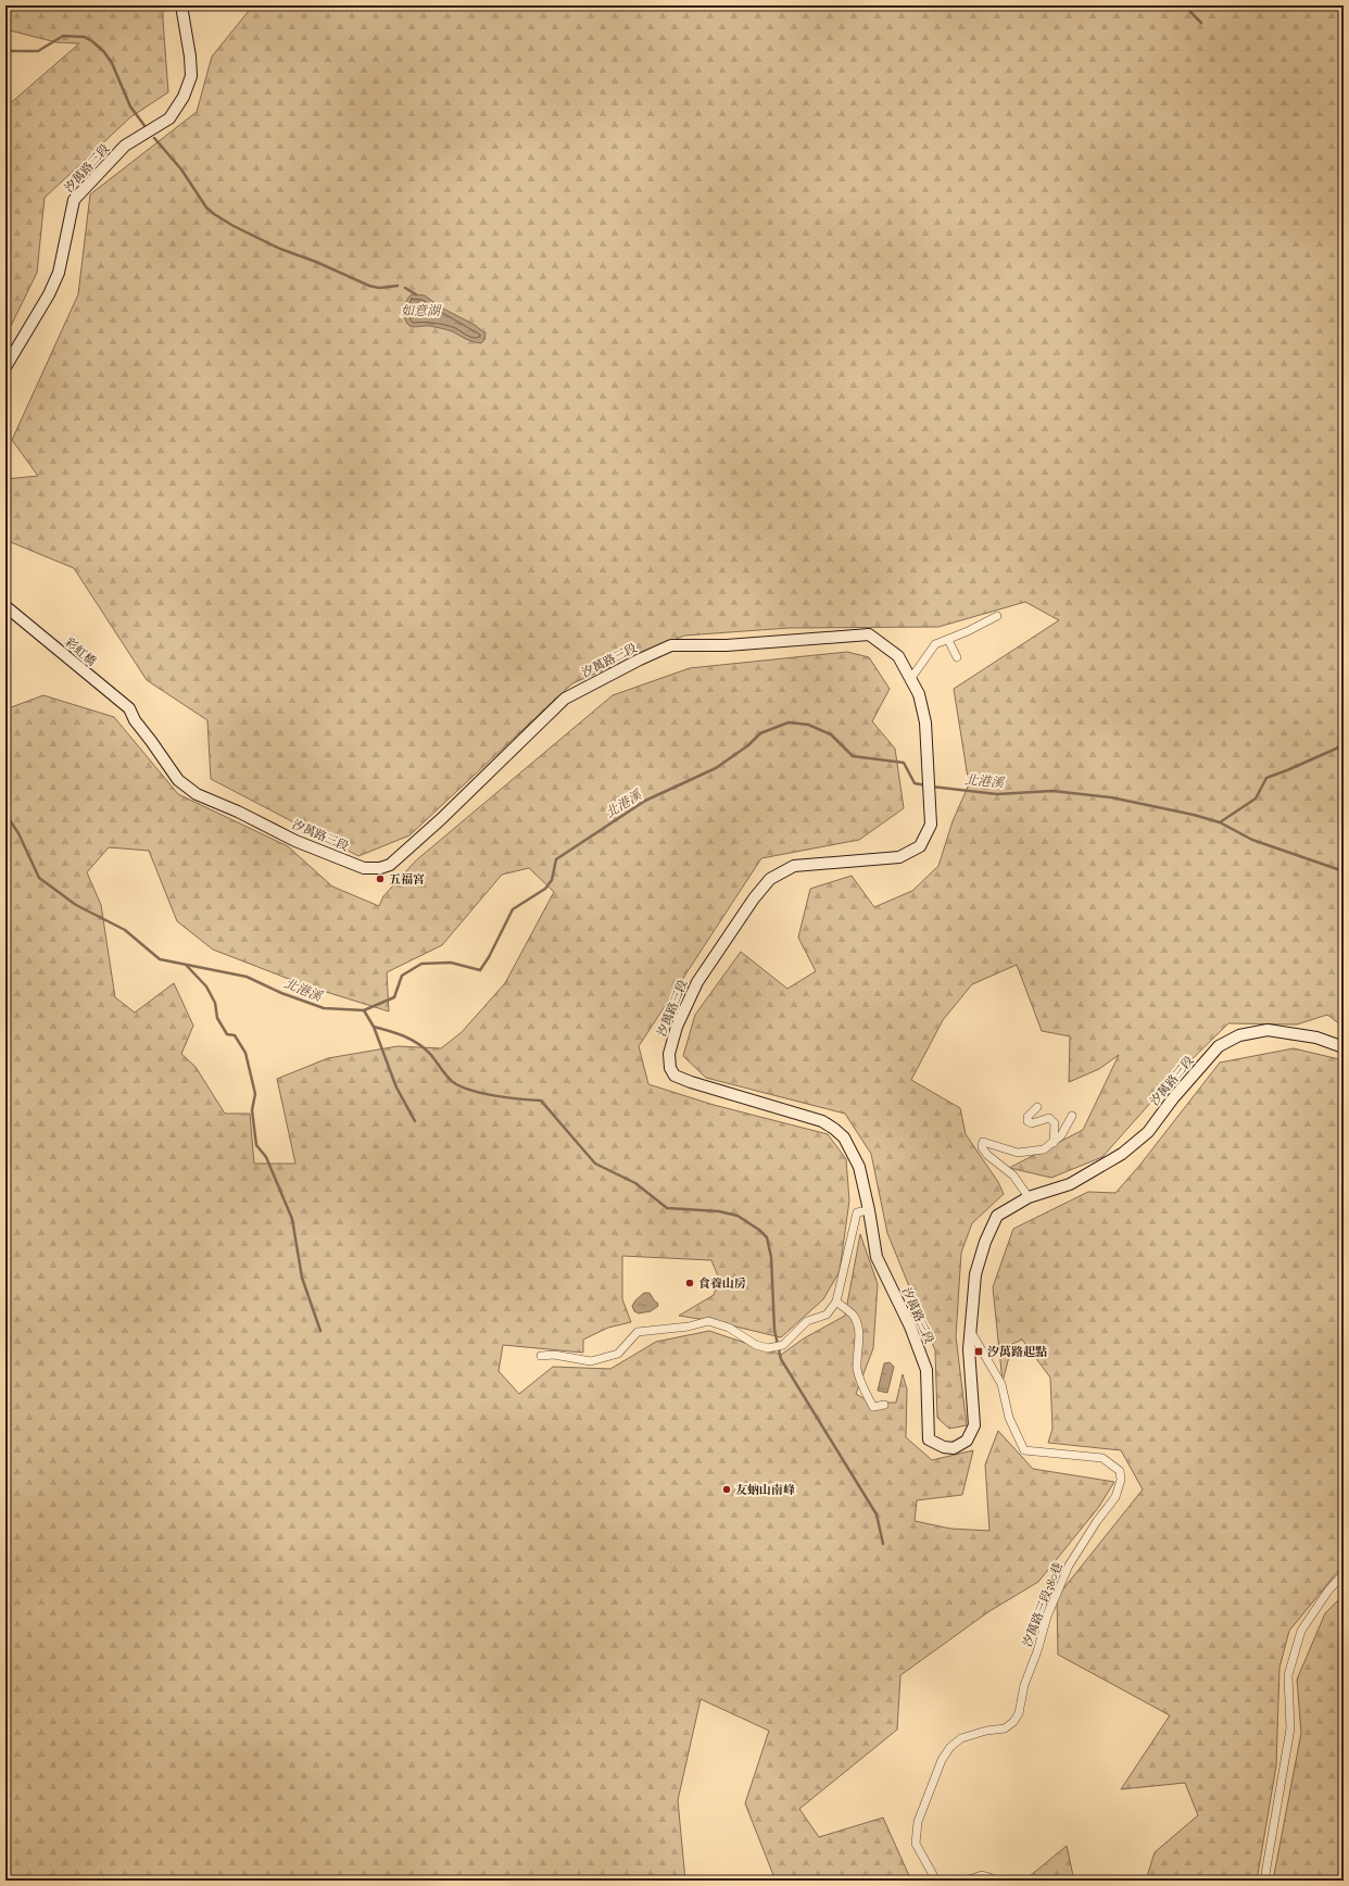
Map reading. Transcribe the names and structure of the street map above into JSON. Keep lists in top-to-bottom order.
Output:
{
  "streets": {
    "street": ["汐萬路三段", "彩虹橋", "汐萬路三段380巷"]
  },
  "crossings": [
    ["汐萬路三段", "彩虹橋"],
    ["汐萬路三段", "汐萬路三段380巷"]
  ],
  "water": ["如意湖", "北港溪"],
  "places": {
    "other": ["五福宮", "食養山房", "友蚋山南峰"],
    "transit": ["汐萬路起點"]
  }
}
